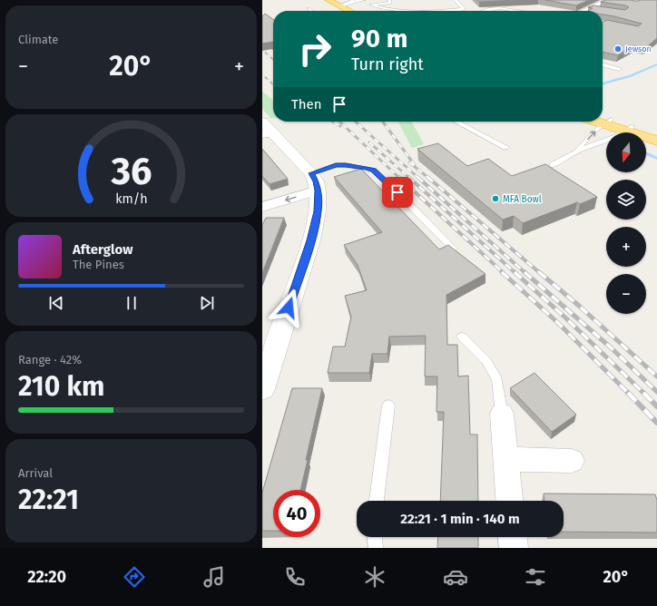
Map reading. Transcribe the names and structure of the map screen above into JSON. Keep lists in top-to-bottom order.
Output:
{
  "places": ["Jewson", "MFA Bowl"],
  "north": "bottom",
  "page": {
    "tile": [
      "Climate",
      ["Range · 42%", "210 km"],
      ["Arrival", "22:21"]
    ],
    "turn": ["90 m", "Turn right"],
    "heat": ["−", "20°", "+"],
    "then": "Then",
    "map_buttons": ["+", "−"],
    "song": ["Afterglow", "The Pines"],
    "limit": "40",
    "trip": "22:21 · 1 min · 140 m",
    "tabs": ["22:20", "20°"],
    "gauge": ["36", "km/h"]
  }
}
